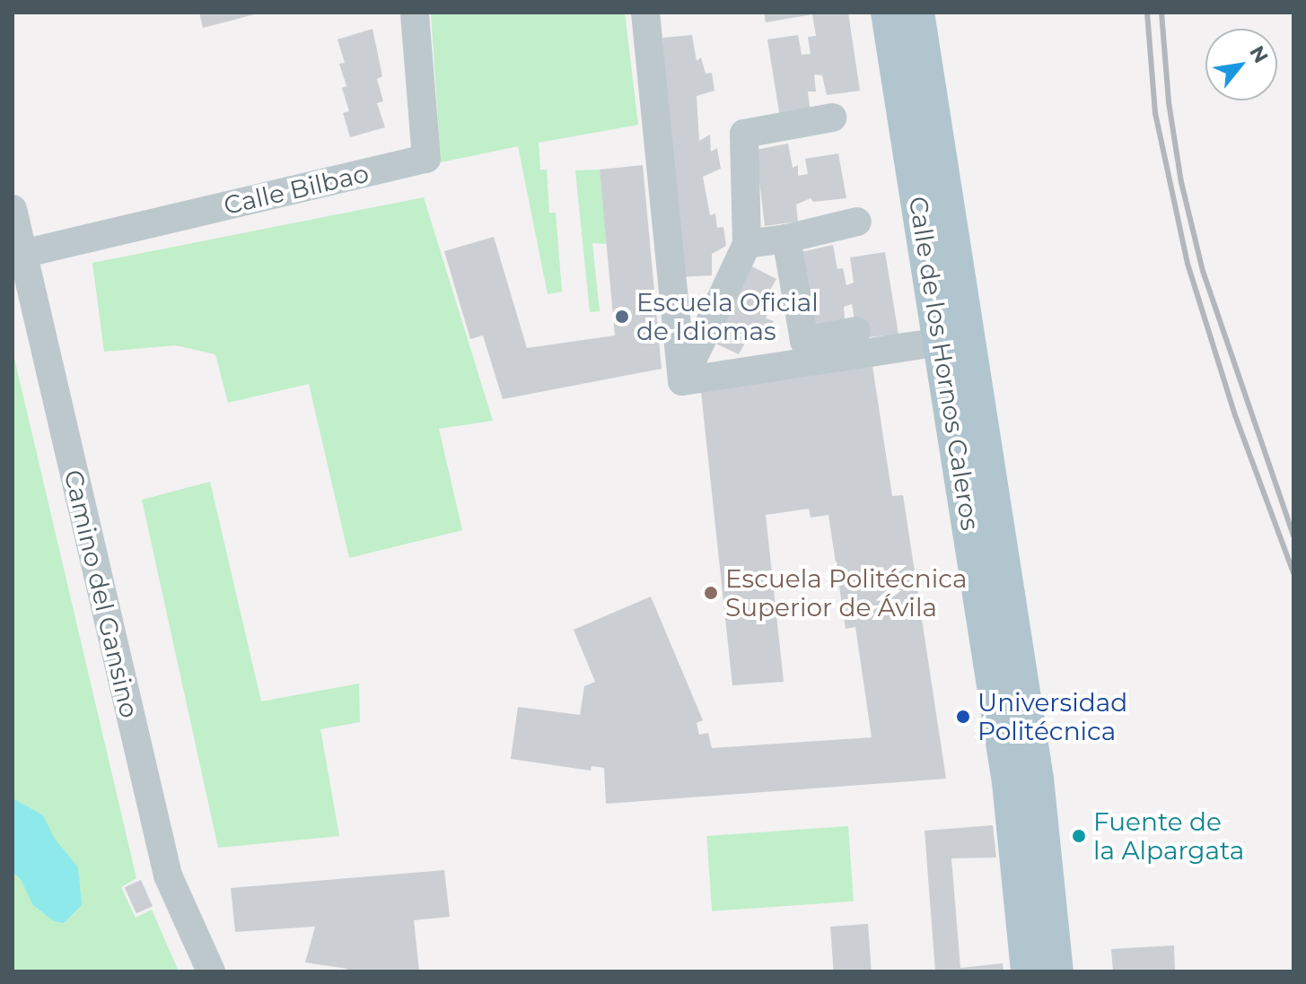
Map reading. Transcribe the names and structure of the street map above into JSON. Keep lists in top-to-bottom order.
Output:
{
  "streets": {
    "main road": ["Calle de los Hornos Caleros"],
    "street": ["Calle Bilbao", "Camino del Gansino"]
  },
  "crossings": [
    ["Calle Bilbao", "Camino del Gansino"]
  ],
  "places": [
    "Escuela Oficial de Idiomas",
    "Escuela Politécnica Superior de Ávila",
    "Universidad Politécnica",
    "Fuente de la Alpargata"
  ],
  "north": "top right"
}
